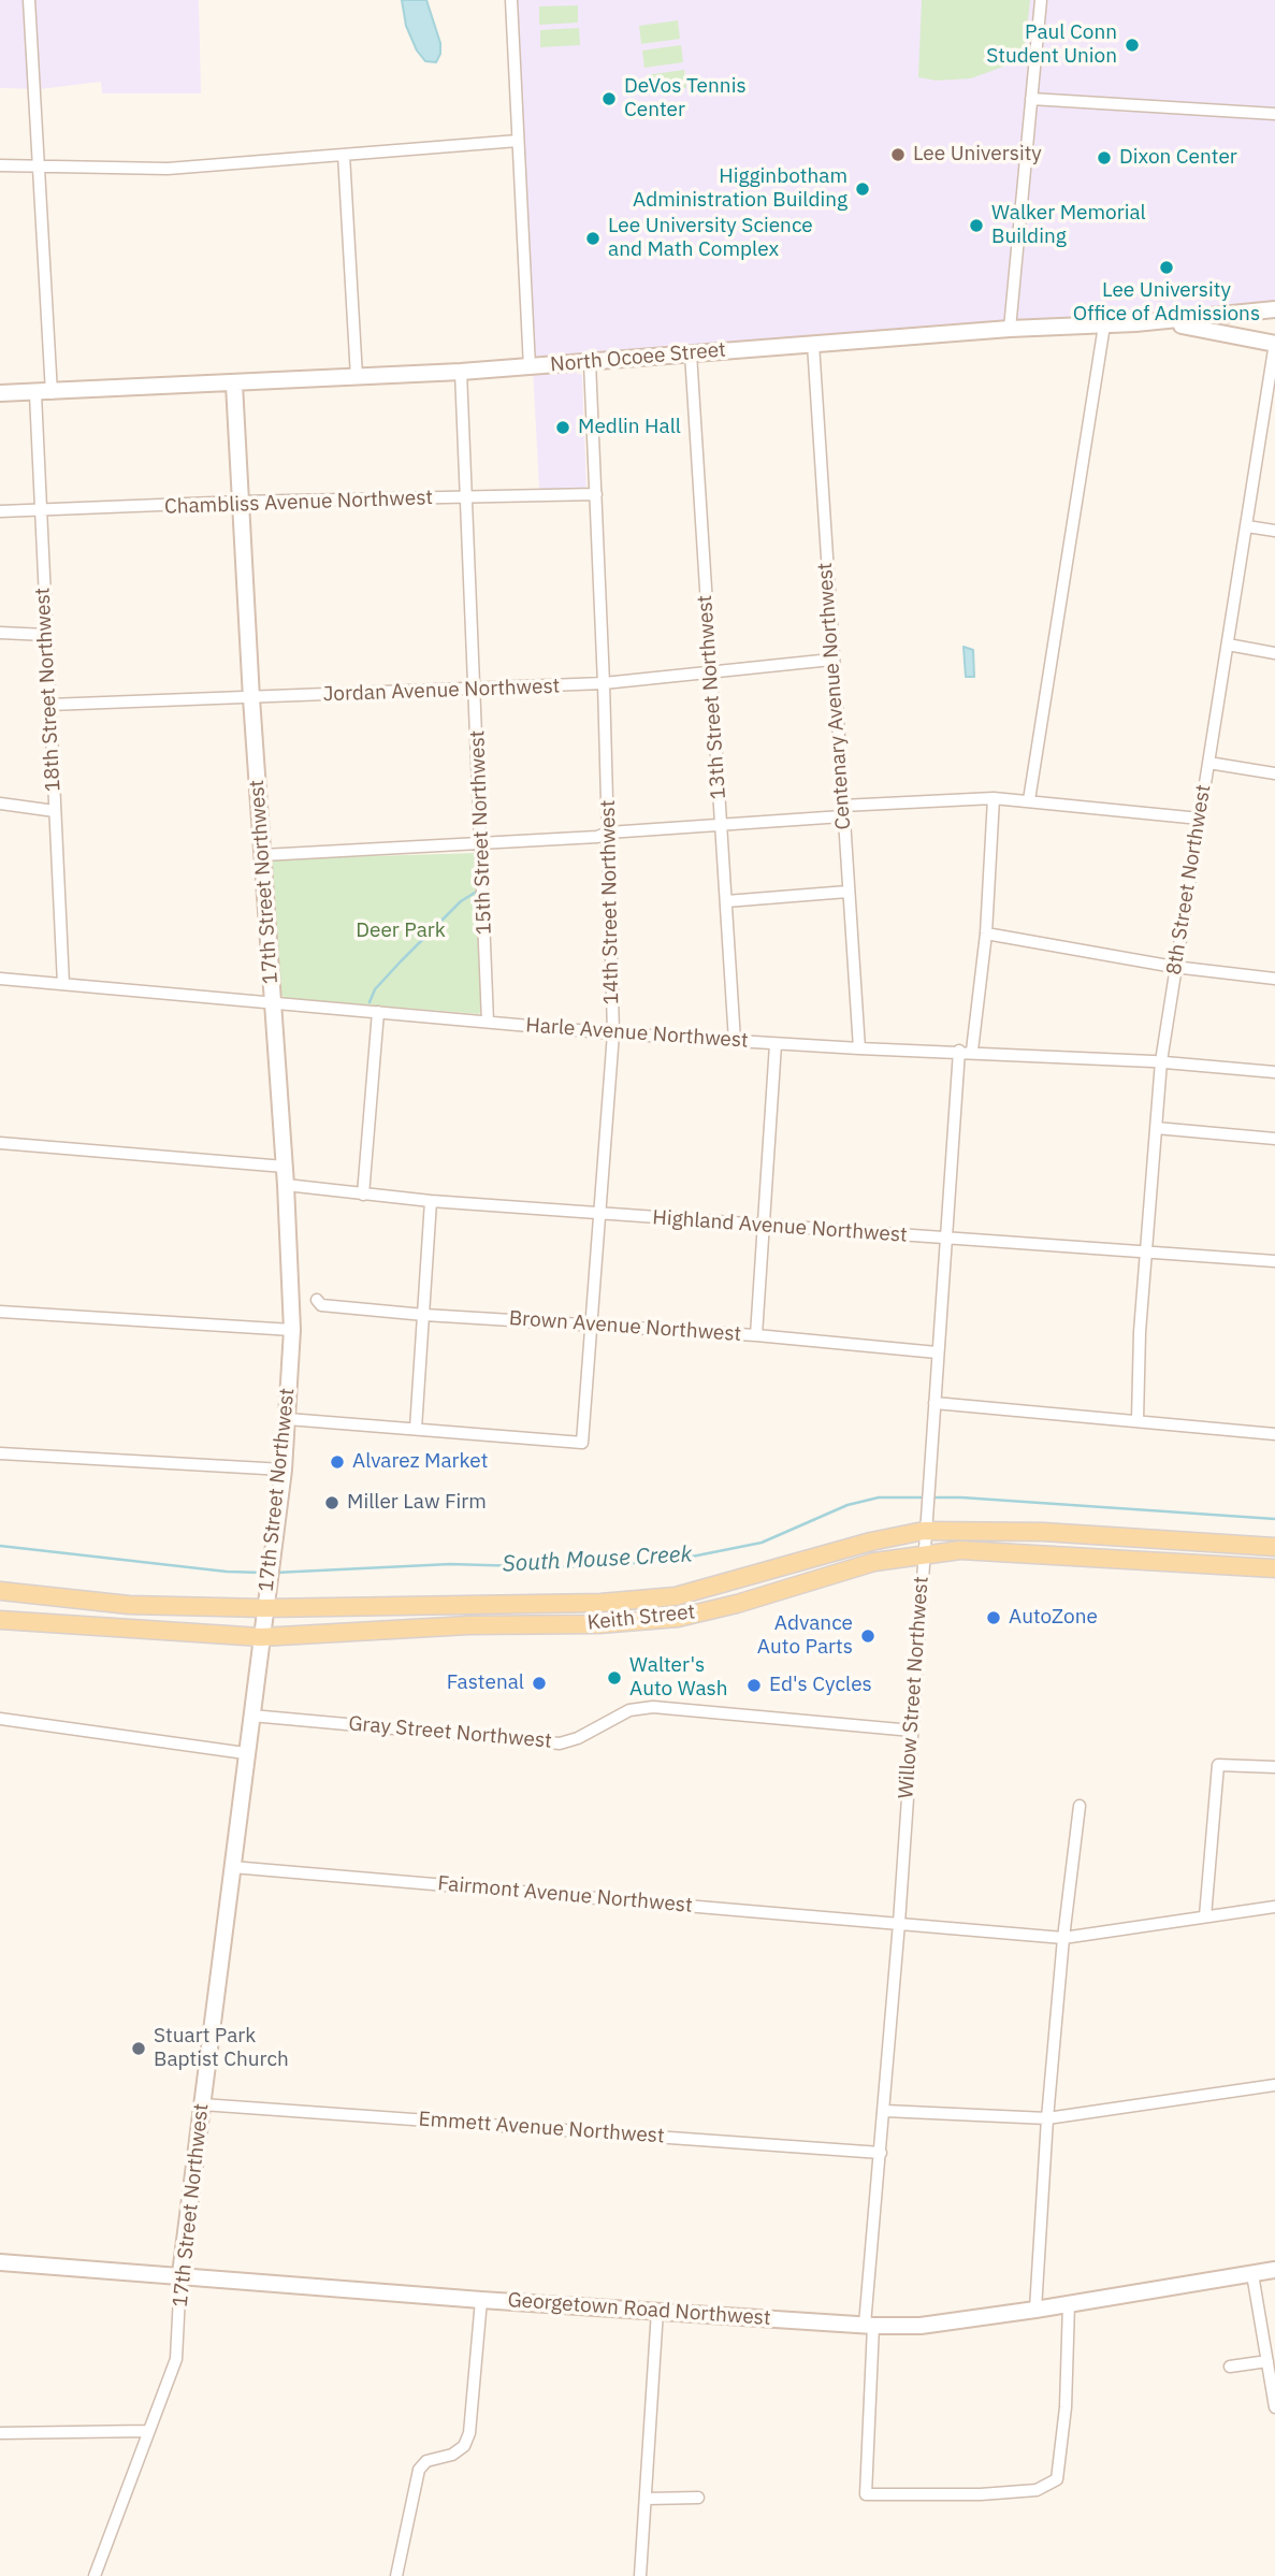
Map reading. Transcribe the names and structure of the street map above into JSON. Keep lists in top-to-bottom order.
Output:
{
  "streets": {
    "main road": ["Keith Street"],
    "street": [
      "North Ocoee Street",
      "Chambliss Avenue Northwest",
      "18th Street Northwest",
      "Jordan Avenue Northwest",
      "Centenary Avenue Northwest",
      "13th Street Northwest",
      "15th Street Northwest",
      "8th Street Northwest",
      "17th Street Northwest",
      "14th Street Northwest",
      "Harle Avenue Northwest",
      "Highland Avenue Northwest",
      "Brown Avenue Northwest",
      "Willow Street Northwest",
      "Gray Street Northwest",
      "Fairmont Avenue Northwest",
      "Emmett Avenue Northwest",
      "Georgetown Road Northwest"
    ]
  },
  "crossings": [
    ["North Ocoee Street", "18th Street Northwest"],
    ["North Ocoee Street", "Centenary Avenue Northwest"],
    ["North Ocoee Street", "13th Street Northwest"],
    ["North Ocoee Street", "15th Street Northwest"],
    ["North Ocoee Street", "17th Street Northwest"],
    ["North Ocoee Street", "14th Street Northwest"],
    ["Chambliss Avenue Northwest", "18th Street Northwest"],
    ["Chambliss Avenue Northwest", "15th Street Northwest"],
    ["Chambliss Avenue Northwest", "17th Street Northwest"],
    ["Chambliss Avenue Northwest", "14th Street Northwest"],
    ["18th Street Northwest", "Jordan Avenue Northwest"],
    ["18th Street Northwest", "Harle Avenue Northwest"],
    ["Jordan Avenue Northwest", "Centenary Avenue Northwest"],
    ["Jordan Avenue Northwest", "13th Street Northwest"],
    ["Jordan Avenue Northwest", "15th Street Northwest"],
    ["Jordan Avenue Northwest", "17th Street Northwest"],
    ["Jordan Avenue Northwest", "14th Street Northwest"],
    ["Centenary Avenue Northwest", "Harle Avenue Northwest"],
    ["13th Street Northwest", "Harle Avenue Northwest"],
    ["15th Street Northwest", "Harle Avenue Northwest"],
    ["8th Street Northwest", "Harle Avenue Northwest"],
    ["8th Street Northwest", "Highland Avenue Northwest"],
    ["17th Street Northwest", "Harle Avenue Northwest"],
    ["17th Street Northwest", "Highland Avenue Northwest"],
    ["17th Street Northwest", "Keith Street"],
    ["17th Street Northwest", "Gray Street Northwest"],
    ["17th Street Northwest", "Fairmont Avenue Northwest"],
    ["17th Street Northwest", "Emmett Avenue Northwest"],
    ["17th Street Northwest", "Georgetown Road Northwest"],
    ["14th Street Northwest", "Harle Avenue Northwest"],
    ["14th Street Northwest", "Highland Avenue Northwest"],
    ["14th Street Northwest", "Brown Avenue Northwest"],
    ["Harle Avenue Northwest", "Willow Street Northwest"],
    ["Highland Avenue Northwest", "Willow Street Northwest"],
    ["Brown Avenue Northwest", "Willow Street Northwest"],
    ["Keith Street", "Willow Street Northwest"],
    ["Willow Street Northwest", "Gray Street Northwest"],
    ["Willow Street Northwest", "Fairmont Avenue Northwest"],
    ["Willow Street Northwest", "Emmett Avenue Northwest"],
    ["Willow Street Northwest", "Georgetown Road Northwest"]
  ],
  "water": ["South Mouse Creek"],
  "parks": ["Deer Park"],
  "places": [
    "Paul Conn Student Union",
    "DeVos Tennis Center",
    "Lee University",
    "Dixon Center",
    "Higginbotham Administration Building",
    "Walker Memorial Building",
    "Lee University Science and Math Complex",
    "Lee University Office of Admissions",
    "Medlin Hall",
    "Alvarez Market",
    "Miller Law Firm",
    "AutoZone",
    "Advance Auto Parts",
    "Walter's Auto Wash",
    "Fastenal",
    "Ed's Cycles",
    "Stuart Park Baptist Church"
  ]
}
